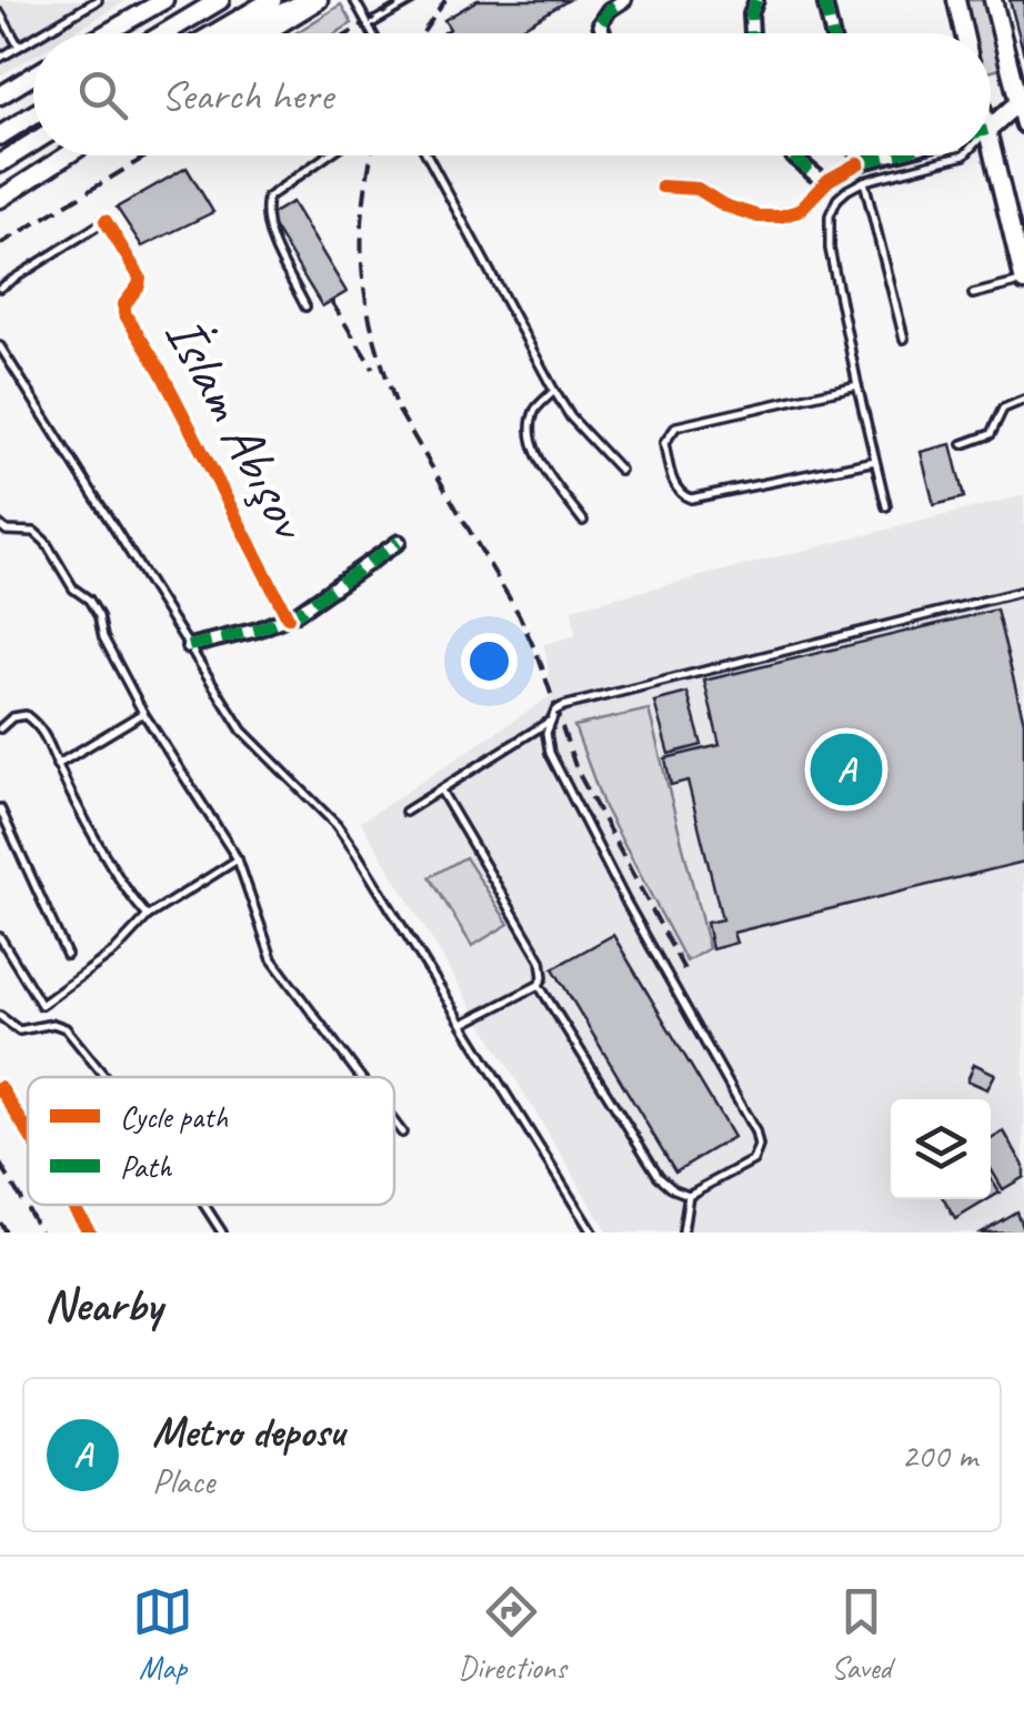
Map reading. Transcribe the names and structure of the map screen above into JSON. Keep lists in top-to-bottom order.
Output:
{
  "streets": {
    "street": ["İslam Abışov"]
  },
  "legend": ["Cycle path", "Path"],
  "page": {
    "search": "Search here",
    "pins": "A",
    "heading": "Nearby",
    "list": [
      {
        "mark": "A",
        "name": "Metro deposu",
        "note": "Place",
        "value": "200 m"
      }
    ],
    "nav": ["Map", "Directions", "Saved"]
  }
}
